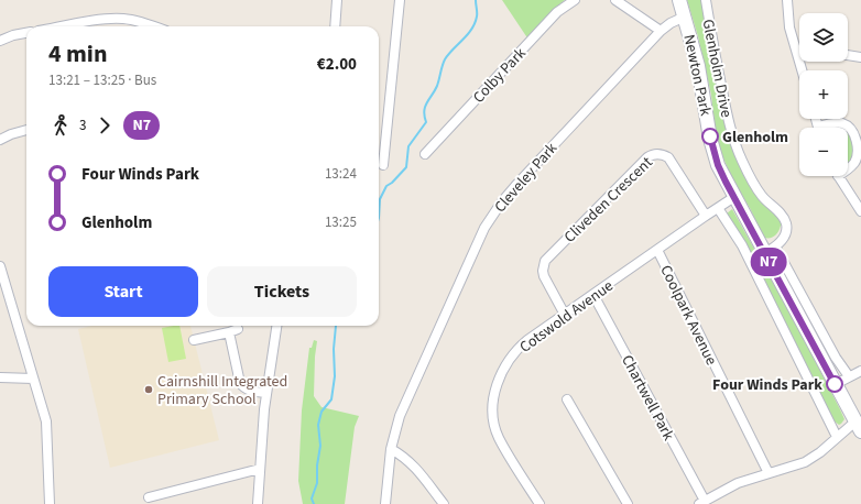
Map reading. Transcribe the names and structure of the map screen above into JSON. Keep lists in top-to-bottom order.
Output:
{
  "streets": {
    "street": [
      "Glenholm Drive",
      "Colby Park",
      "Newton Park",
      "Cleveley Park",
      "Cliveden Crescent",
      "Coolpark Avenue",
      "Cotswold Avenue",
      "Chartwell Park"
    ]
  },
  "crossings": [
    ["Glenholm Drive", "Newton Park"],
    ["Newton Park", "Cleveley Park"],
    ["Newton Park", "Cotswold Avenue"],
    ["Cliveden Crescent", "Cotswold Avenue"],
    ["Coolpark Avenue", "Cotswold Avenue"],
    ["Cotswold Avenue", "Chartwell Park"]
  ],
  "places": ["Glenholm", "Four Winds Park", "Cairnshill Integrated Primary School"],
  "lines": ["bus line N7"],
  "page": {
    "on_map": "N7",
    "map_buttons": ["+", "−"],
    "heading": ["4 min", "13:21 – 13:25 · Bus", "€2.00"],
    "legs": ["3", "N7"],
    "list": [
      {
        "name": "Four Winds Park",
        "value": "13:24"
      },
      {
        "name": "Glenholm",
        "value": "13:25"
      }
    ],
    "buttons": ["Start", "Tickets"]
  }
}
